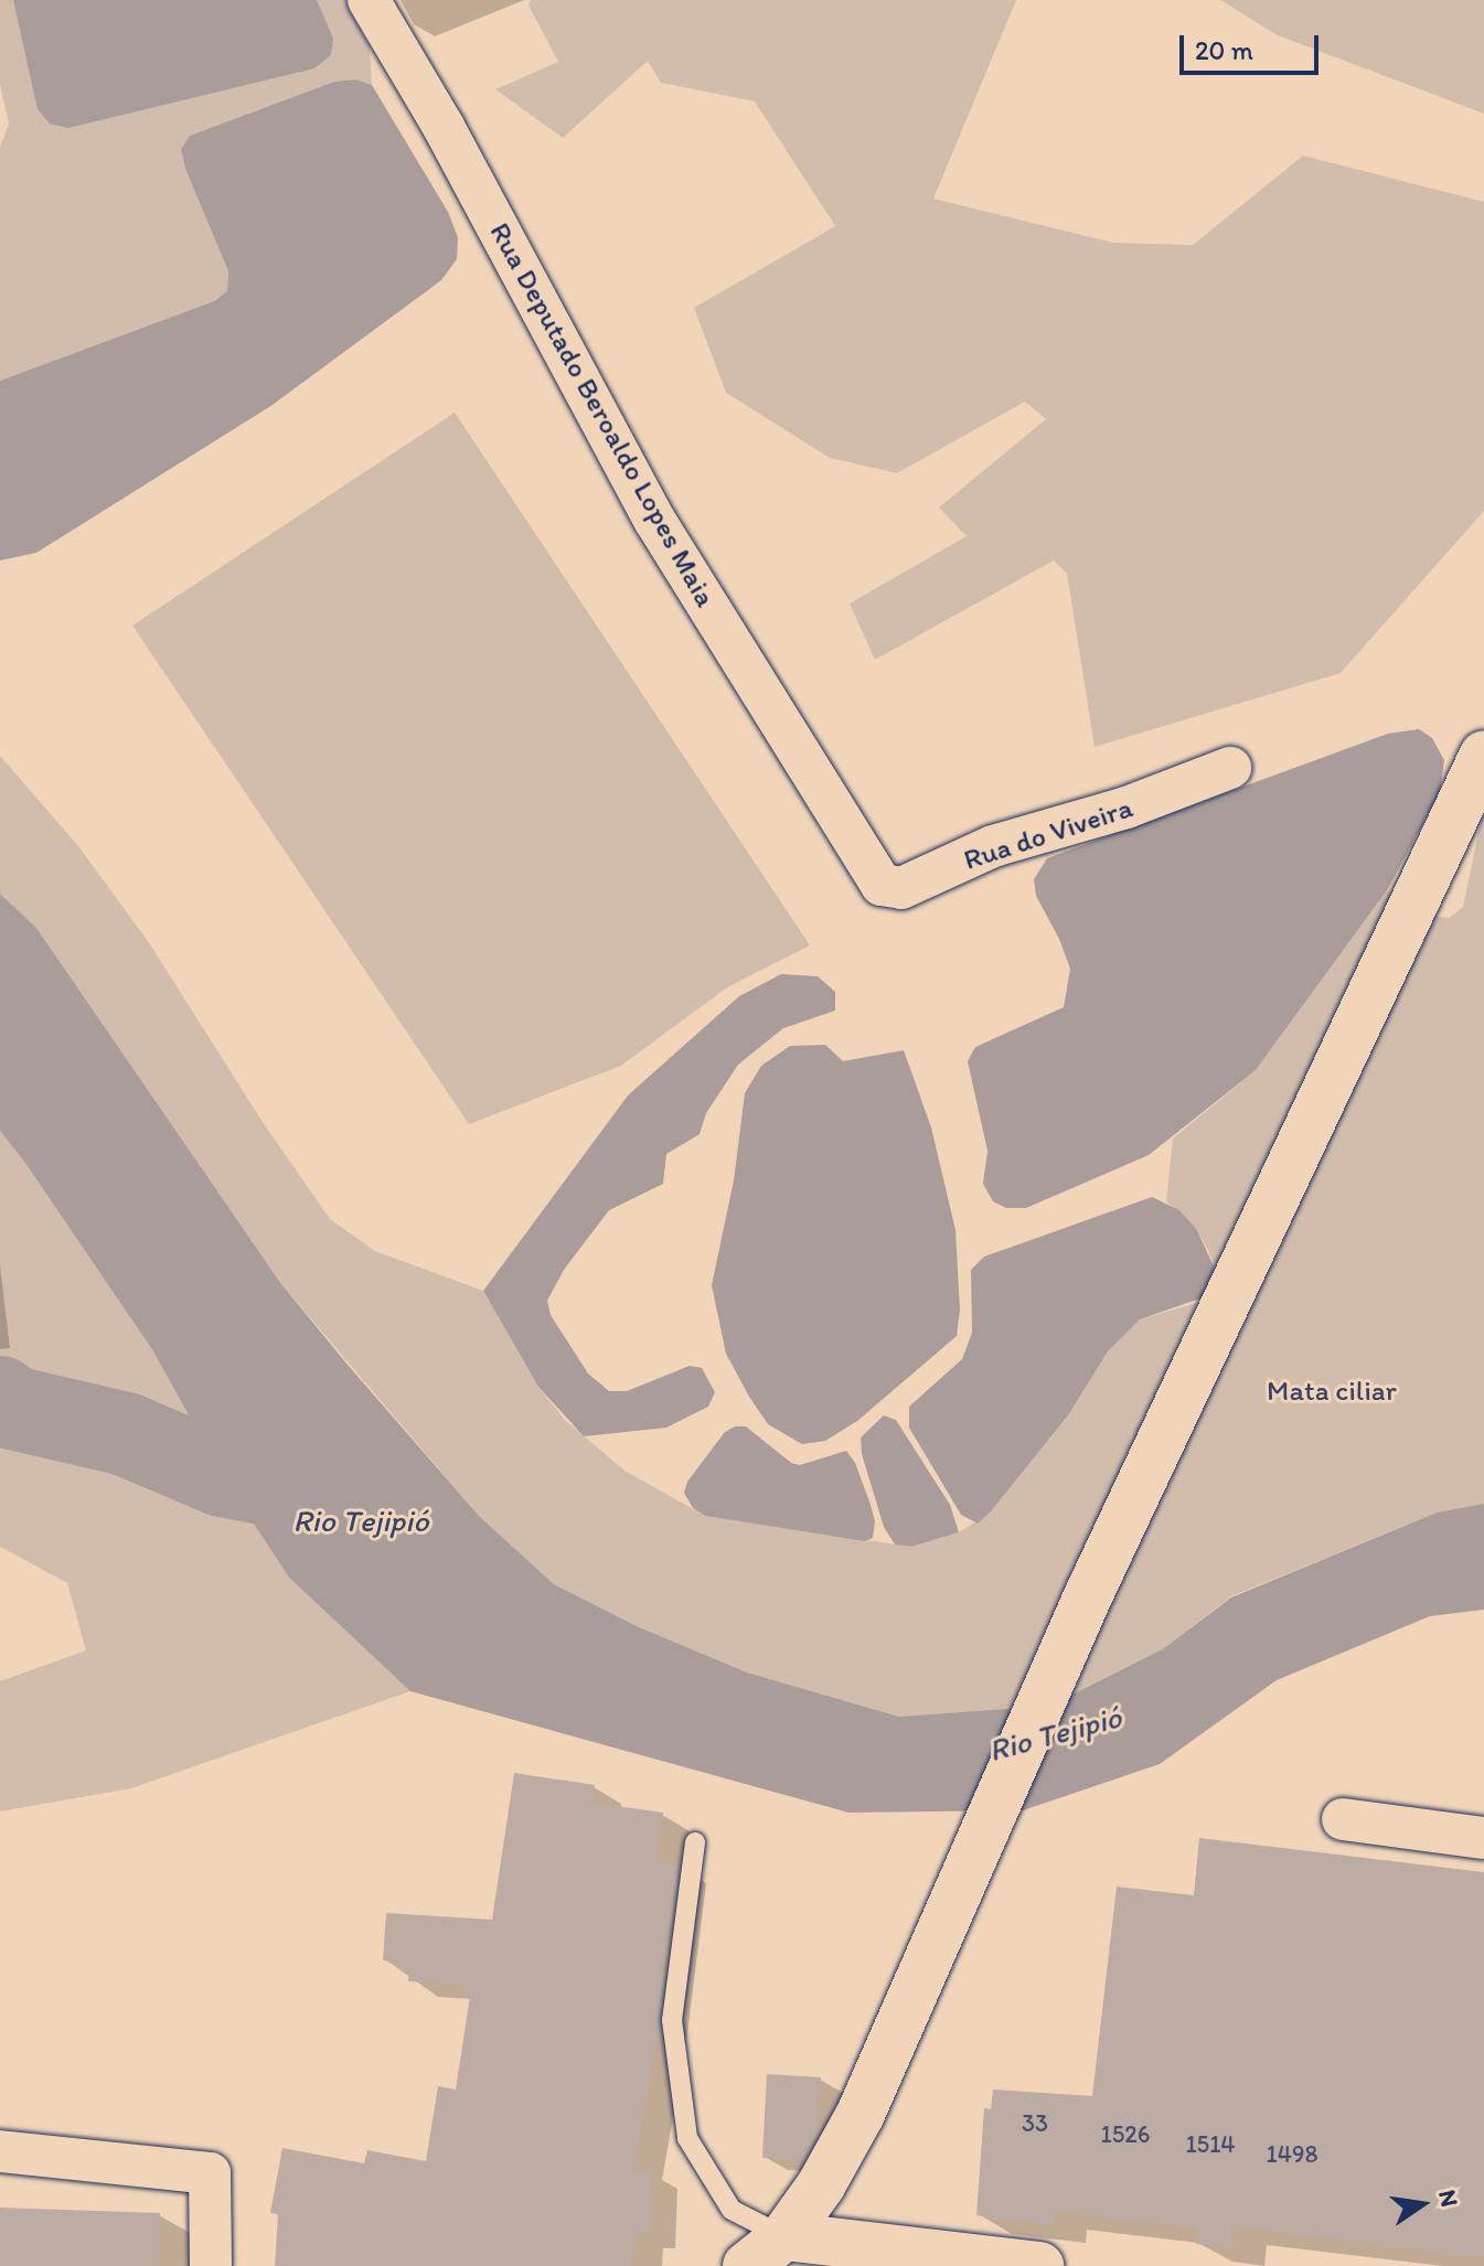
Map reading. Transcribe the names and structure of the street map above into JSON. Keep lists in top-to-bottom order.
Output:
{
  "streets": {
    "street": ["Rua Deputado Beroaldo Lopes Maia", "Rua do Viveira"]
  },
  "crossings": [
    ["Rua Deputado Beroaldo Lopes Maia", "Rua do Viveira"]
  ],
  "water": ["Rio Tejipió"],
  "parks": ["Mata ciliar"],
  "house_numbers": [
    "33",
    "1526",
    "1514",
    "1498"
  ],
  "scale_bar": "20 m",
  "north": "right"
}
